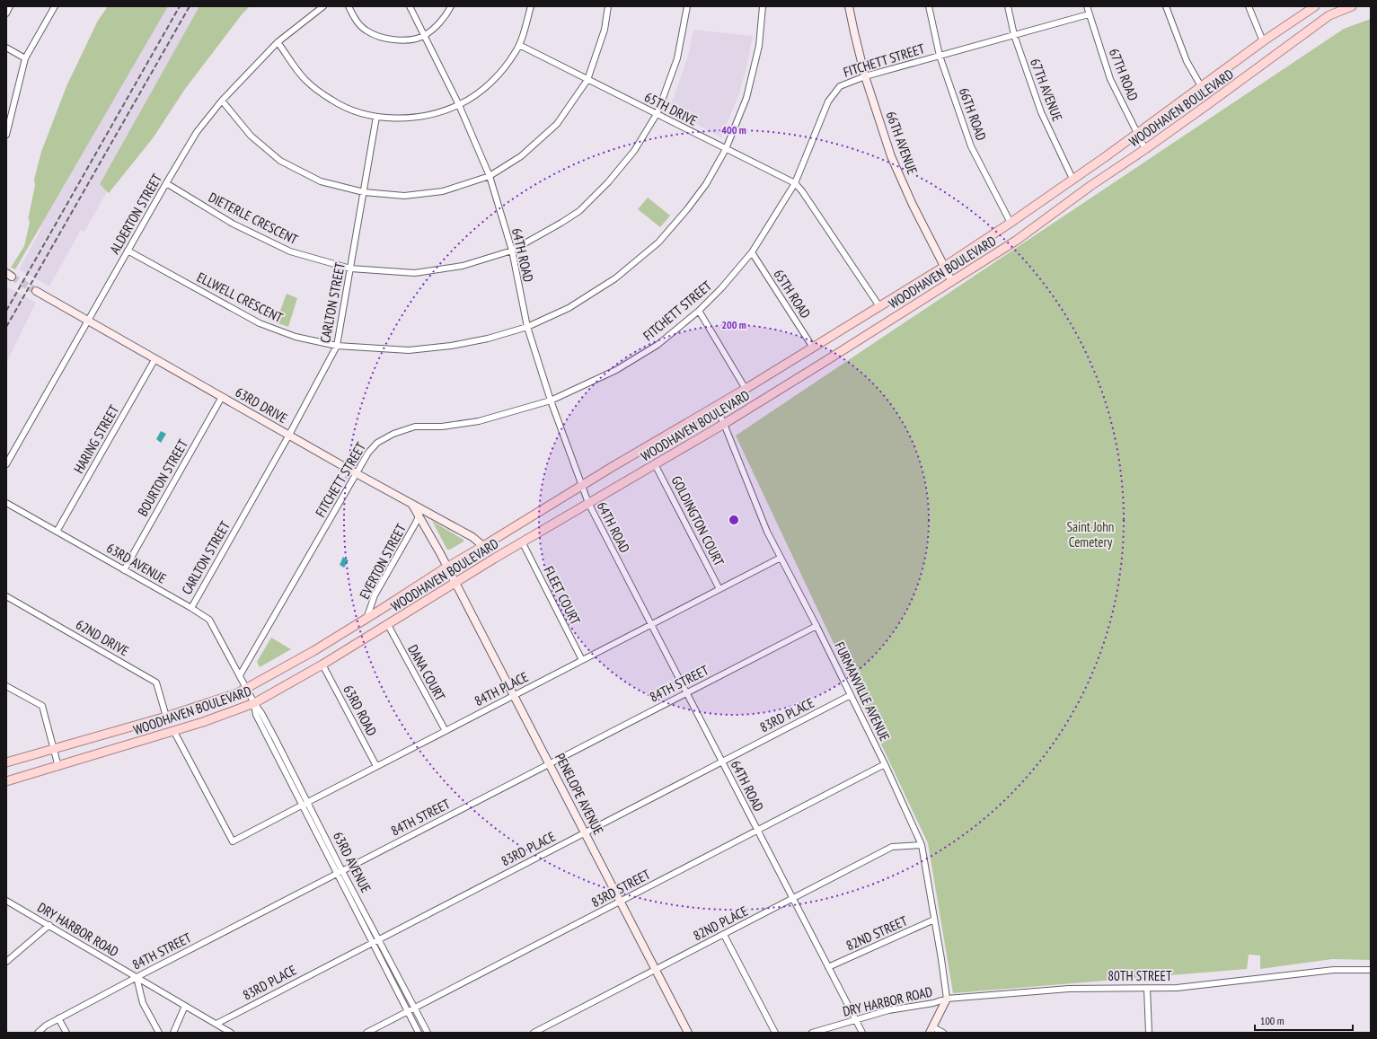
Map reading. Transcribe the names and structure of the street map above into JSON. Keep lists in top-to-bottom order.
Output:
{
  "streets": {
    "main road": ["WOODHAVEN BOULEVARD"],
    "street": [
      "FITCHETT STREET",
      "67TH ROAD",
      "67TH AVENUE",
      "65TH DRIVE",
      "66TH ROAD",
      "66TH AVENUE",
      "ALDERTON STREET",
      "DIETERLE CRESCENT",
      "64TH ROAD",
      "65TH ROAD",
      "ELLWELL CRESCENT",
      "CARLTON STREET",
      "63RD DRIVE",
      "HARING STREET",
      "BOURTON STREET",
      "GOLDINGTON COURT",
      "EVERTON STREET",
      "63RD AVENUE",
      "FLEET COURT",
      "62ND DRIVE",
      "DANA COURT",
      "84TH STREET",
      "84TH PLACE",
      "FURMANVILLE AVENUE",
      "63RD ROAD",
      "83RD PLACE",
      "PENELOPE AVENUE",
      "83RD STREET",
      "82ND PLACE",
      "DRY HARBOR ROAD",
      "82ND STREET",
      "80TH STREET"
    ]
  },
  "crossings": [
    ["FITCHETT STREET", "67TH ROAD"],
    ["FITCHETT STREET", "67TH AVENUE"],
    ["FITCHETT STREET", "65TH DRIVE"],
    ["FITCHETT STREET", "66TH ROAD"],
    ["FITCHETT STREET", "66TH AVENUE"],
    ["FITCHETT STREET", "64TH ROAD"],
    ["FITCHETT STREET", "65TH ROAD"],
    ["FITCHETT STREET", "63RD DRIVE"],
    ["FITCHETT STREET", "63RD AVENUE"],
    ["67TH ROAD", "WOODHAVEN BOULEVARD"],
    ["67TH AVENUE", "WOODHAVEN BOULEVARD"],
    ["WOODHAVEN BOULEVARD", "65TH DRIVE"],
    ["WOODHAVEN BOULEVARD", "66TH ROAD"],
    ["WOODHAVEN BOULEVARD", "66TH AVENUE"],
    ["WOODHAVEN BOULEVARD", "64TH ROAD"],
    ["WOODHAVEN BOULEVARD", "65TH ROAD"],
    ["WOODHAVEN BOULEVARD", "63RD DRIVE"],
    ["WOODHAVEN BOULEVARD", "GOLDINGTON COURT"],
    ["WOODHAVEN BOULEVARD", "EVERTON STREET"],
    ["WOODHAVEN BOULEVARD", "63RD AVENUE"],
    ["WOODHAVEN BOULEVARD", "FLEET COURT"],
    ["WOODHAVEN BOULEVARD", "62ND DRIVE"],
    ["WOODHAVEN BOULEVARD", "DANA COURT"],
    ["WOODHAVEN BOULEVARD", "84TH PLACE"],
    ["WOODHAVEN BOULEVARD", "FURMANVILLE AVENUE"],
    ["WOODHAVEN BOULEVARD", "63RD ROAD"],
    ["WOODHAVEN BOULEVARD", "PENELOPE AVENUE"],
    ["65TH DRIVE", "DIETERLE CRESCENT"],
    ["65TH DRIVE", "ELLWELL CRESCENT"],
    ["ALDERTON STREET", "DIETERLE CRESCENT"],
    ["ALDERTON STREET", "ELLWELL CRESCENT"],
    ["ALDERTON STREET", "63RD DRIVE"],
    ["DIETERLE CRESCENT", "64TH ROAD"],
    ["DIETERLE CRESCENT", "CARLTON STREET"],
    ["64TH ROAD", "ELLWELL CRESCENT"],
    ["64TH ROAD", "84TH STREET"],
    ["64TH ROAD", "84TH PLACE"],
    ["64TH ROAD", "83RD PLACE"],
    ["64TH ROAD", "83RD STREET"],
    ["64TH ROAD", "82ND PLACE"],
    ["64TH ROAD", "DRY HARBOR ROAD"],
    ["64TH ROAD", "82ND STREET"],
    ["ELLWELL CRESCENT", "CARLTON STREET"],
    ["CARLTON STREET", "63RD DRIVE"],
    ["CARLTON STREET", "63RD AVENUE"],
    ["63RD DRIVE", "HARING STREET"],
    ["63RD DRIVE", "BOURTON STREET"],
    ["63RD DRIVE", "EVERTON STREET"],
    ["63RD DRIVE", "PENELOPE AVENUE"],
    ["HARING STREET", "63RD AVENUE"],
    ["BOURTON STREET", "63RD AVENUE"],
    ["GOLDINGTON COURT", "84TH PLACE"],
    ["63RD AVENUE", "84TH STREET"],
    ["63RD AVENUE", "84TH PLACE"],
    ["63RD AVENUE", "83RD PLACE"],
    ["63RD AVENUE", "83RD STREET"],
    ["FLEET COURT", "84TH PLACE"],
    ["DANA COURT", "84TH PLACE"],
    ["84TH STREET", "FURMANVILLE AVENUE"],
    ["84TH STREET", "PENELOPE AVENUE"],
    ["84TH STREET", "DRY HARBOR ROAD"],
    ["84TH PLACE", "FURMANVILLE AVENUE"],
    ["84TH PLACE", "63RD ROAD"],
    ["84TH PLACE", "PENELOPE AVENUE"],
    ["FURMANVILLE AVENUE", "83RD PLACE"],
    ["FURMANVILLE AVENUE", "83RD STREET"],
    ["FURMANVILLE AVENUE", "82ND PLACE"],
    ["FURMANVILLE AVENUE", "DRY HARBOR ROAD"],
    ["FURMANVILLE AVENUE", "82ND STREET"],
    ["FURMANVILLE AVENUE", "80TH STREET"],
    ["83RD PLACE", "PENELOPE AVENUE"],
    ["83RD PLACE", "DRY HARBOR ROAD"],
    ["PENELOPE AVENUE", "83RD STREET"],
    ["PENELOPE AVENUE", "82ND PLACE"],
    ["DRY HARBOR ROAD", "80TH STREET"]
  ],
  "parks": ["Saint John Cemetery"],
  "scale_bar": "100 m",
  "rings": ["400 m", "200 m"]
}
